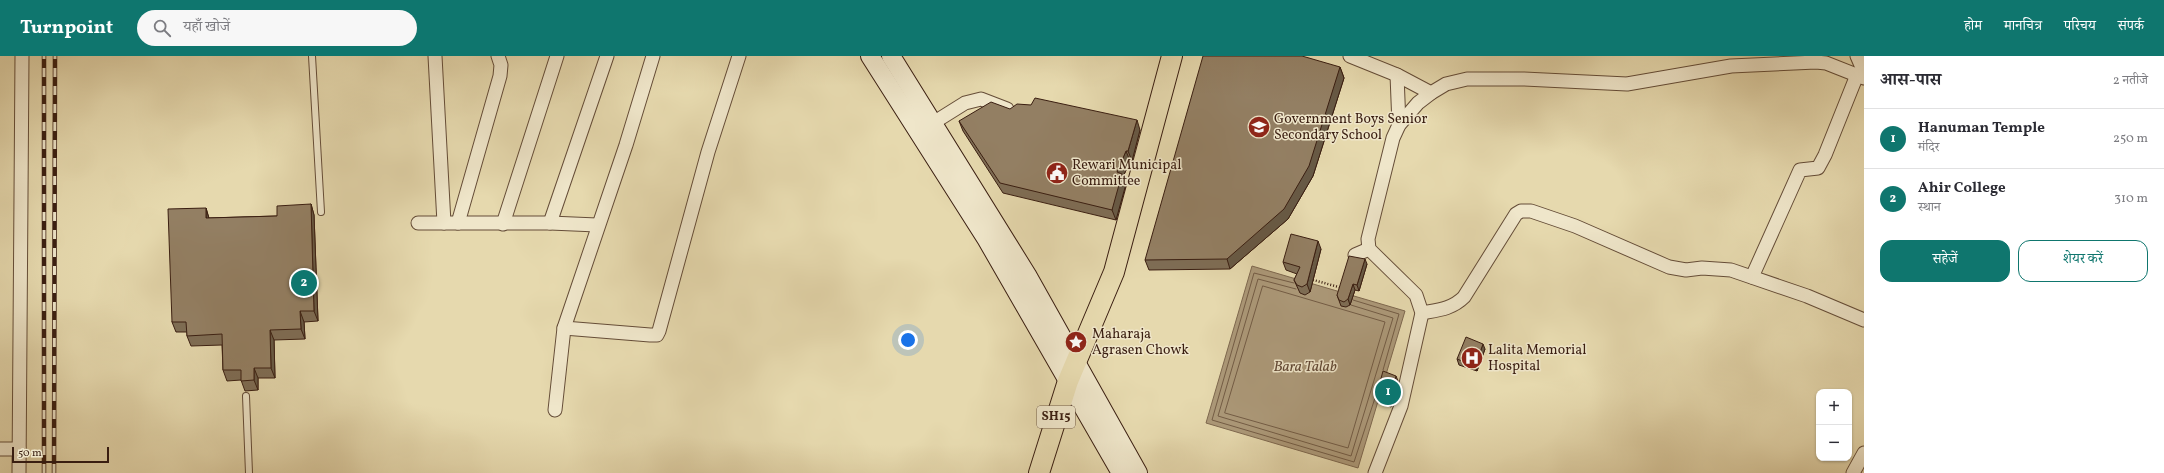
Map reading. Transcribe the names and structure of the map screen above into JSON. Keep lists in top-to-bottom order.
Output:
{
  "streets": {
    "main road": ["SH15"]
  },
  "water": ["Bara Talab"],
  "places": {
    "school or university": ["Government Boys Senior Secondary School"],
    "public building": ["Rewari Municipal Committee"],
    "place": ["Maharaja Agrasen Chowk"],
    "hospital": ["Lalita Memorial Hospital"]
  },
  "scale_bar": "50 m",
  "page": {
    "header": "Turnpoint",
    "search": "यहाँ खोजें",
    "nav": [
      "होम",
      "मानचित्र",
      "परिचय",
      "संपर्क"
    ],
    "heading": ["आस-पास", "2 नतीजे"],
    "list": [
      {
        "mark": "1",
        "name": "Hanuman Temple",
        "note": "मंदिर",
        "value": "250 m"
      },
      {
        "mark": "2",
        "name": "Ahir College",
        "note": "स्थान",
        "value": "310 m"
      }
    ],
    "buttons": ["सहेजें", "शेयर करें"],
    "pins": ["2", "1"],
    "map_buttons": ["+", "−"],
    "scale": "50 m"
  }
}
